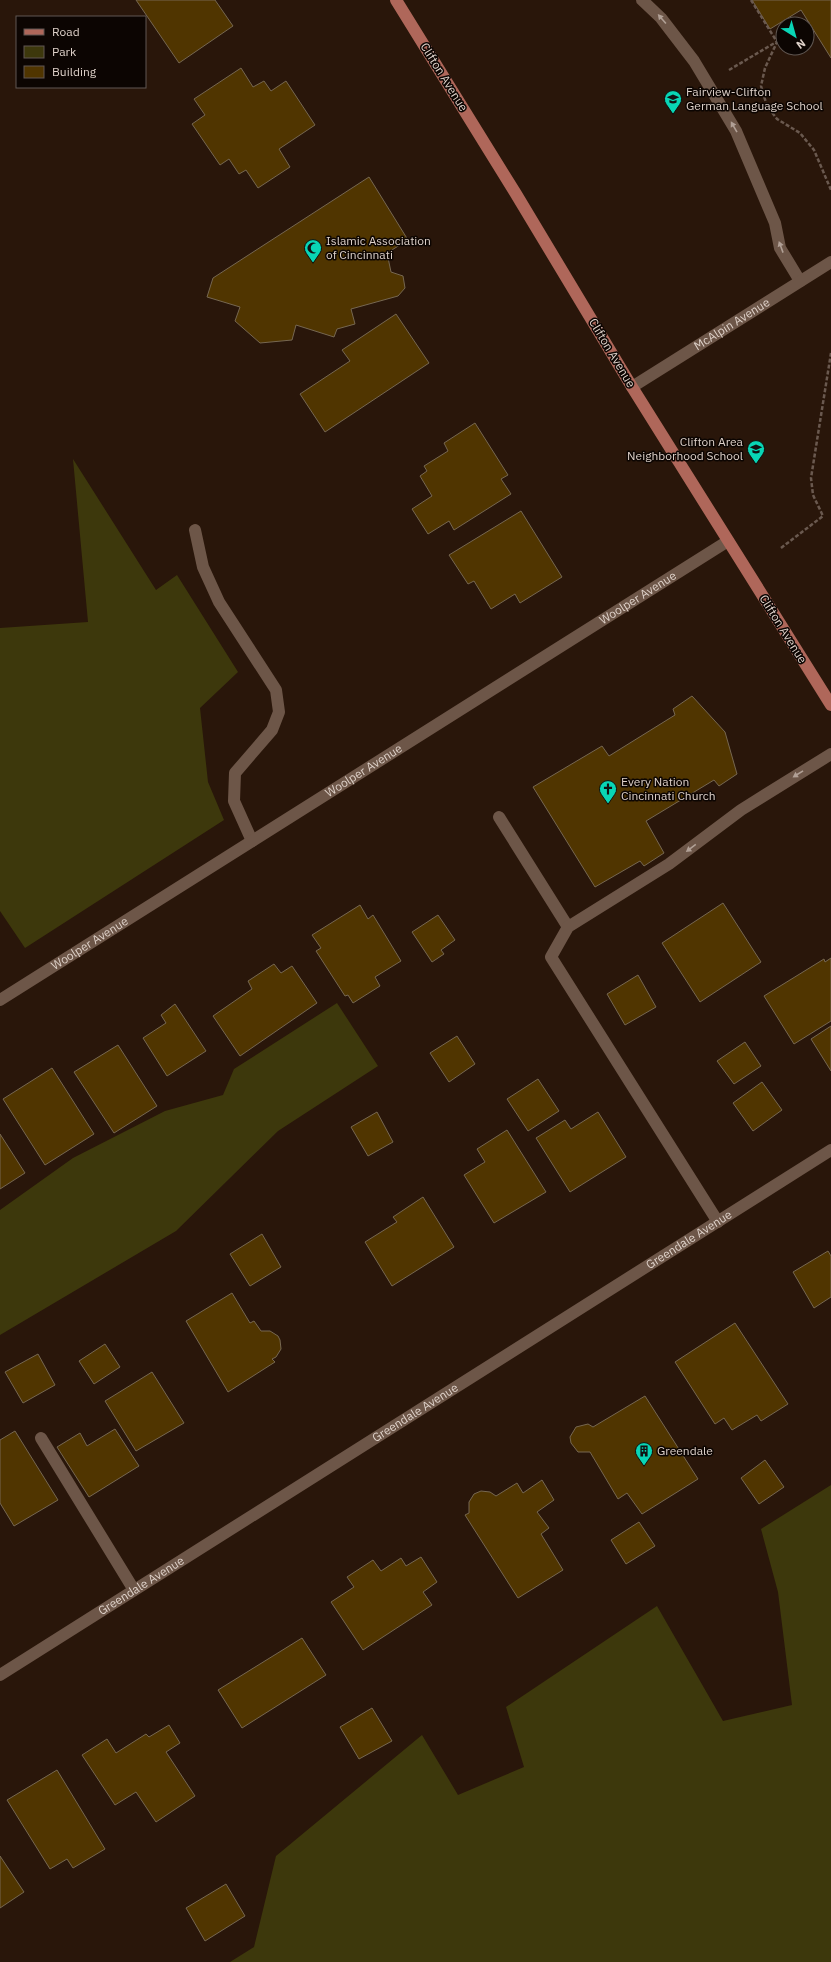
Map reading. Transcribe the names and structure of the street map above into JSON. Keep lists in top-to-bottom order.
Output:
{
  "streets": {
    "main road": ["Clifton Avenue"],
    "street": ["McAlpin Avenue", "Woolper Avenue", "Greendale Avenue"]
  },
  "crossings": [
    ["Clifton Avenue", "McAlpin Avenue"],
    ["Clifton Avenue", "Woolper Avenue"]
  ],
  "places": {
    "school or university": ["Fairview-Clifton German Language School", "Clifton Area Neighborhood School"],
    "mosque": ["Islamic Association of Cincinnati"],
    "church": ["Every Nation Cincinnati Church"],
    "building": ["Greendale"]
  },
  "legend": ["Road", "Park", "Building"],
  "north": "bottom right"
}
